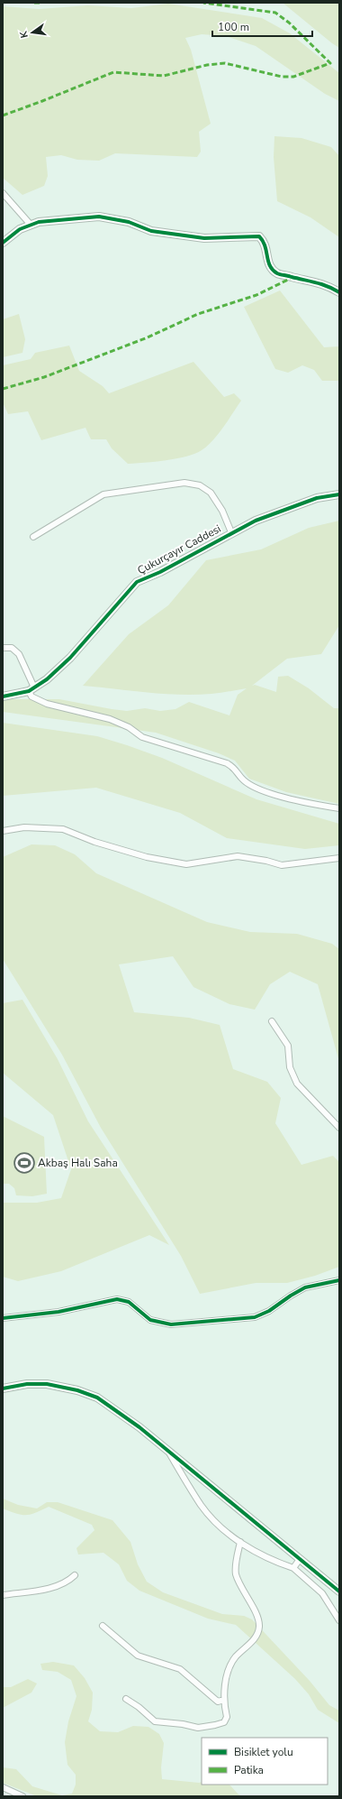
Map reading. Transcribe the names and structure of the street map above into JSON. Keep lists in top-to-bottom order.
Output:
{
  "streets": {
    "street": ["Çukurçayır Caddesi"]
  },
  "places": {
    "sports": ["Akbaş Halı Saha"]
  },
  "legend": ["Bisiklet yolu", "Patika"],
  "scale_bar": "100 m",
  "north": "left"
}
